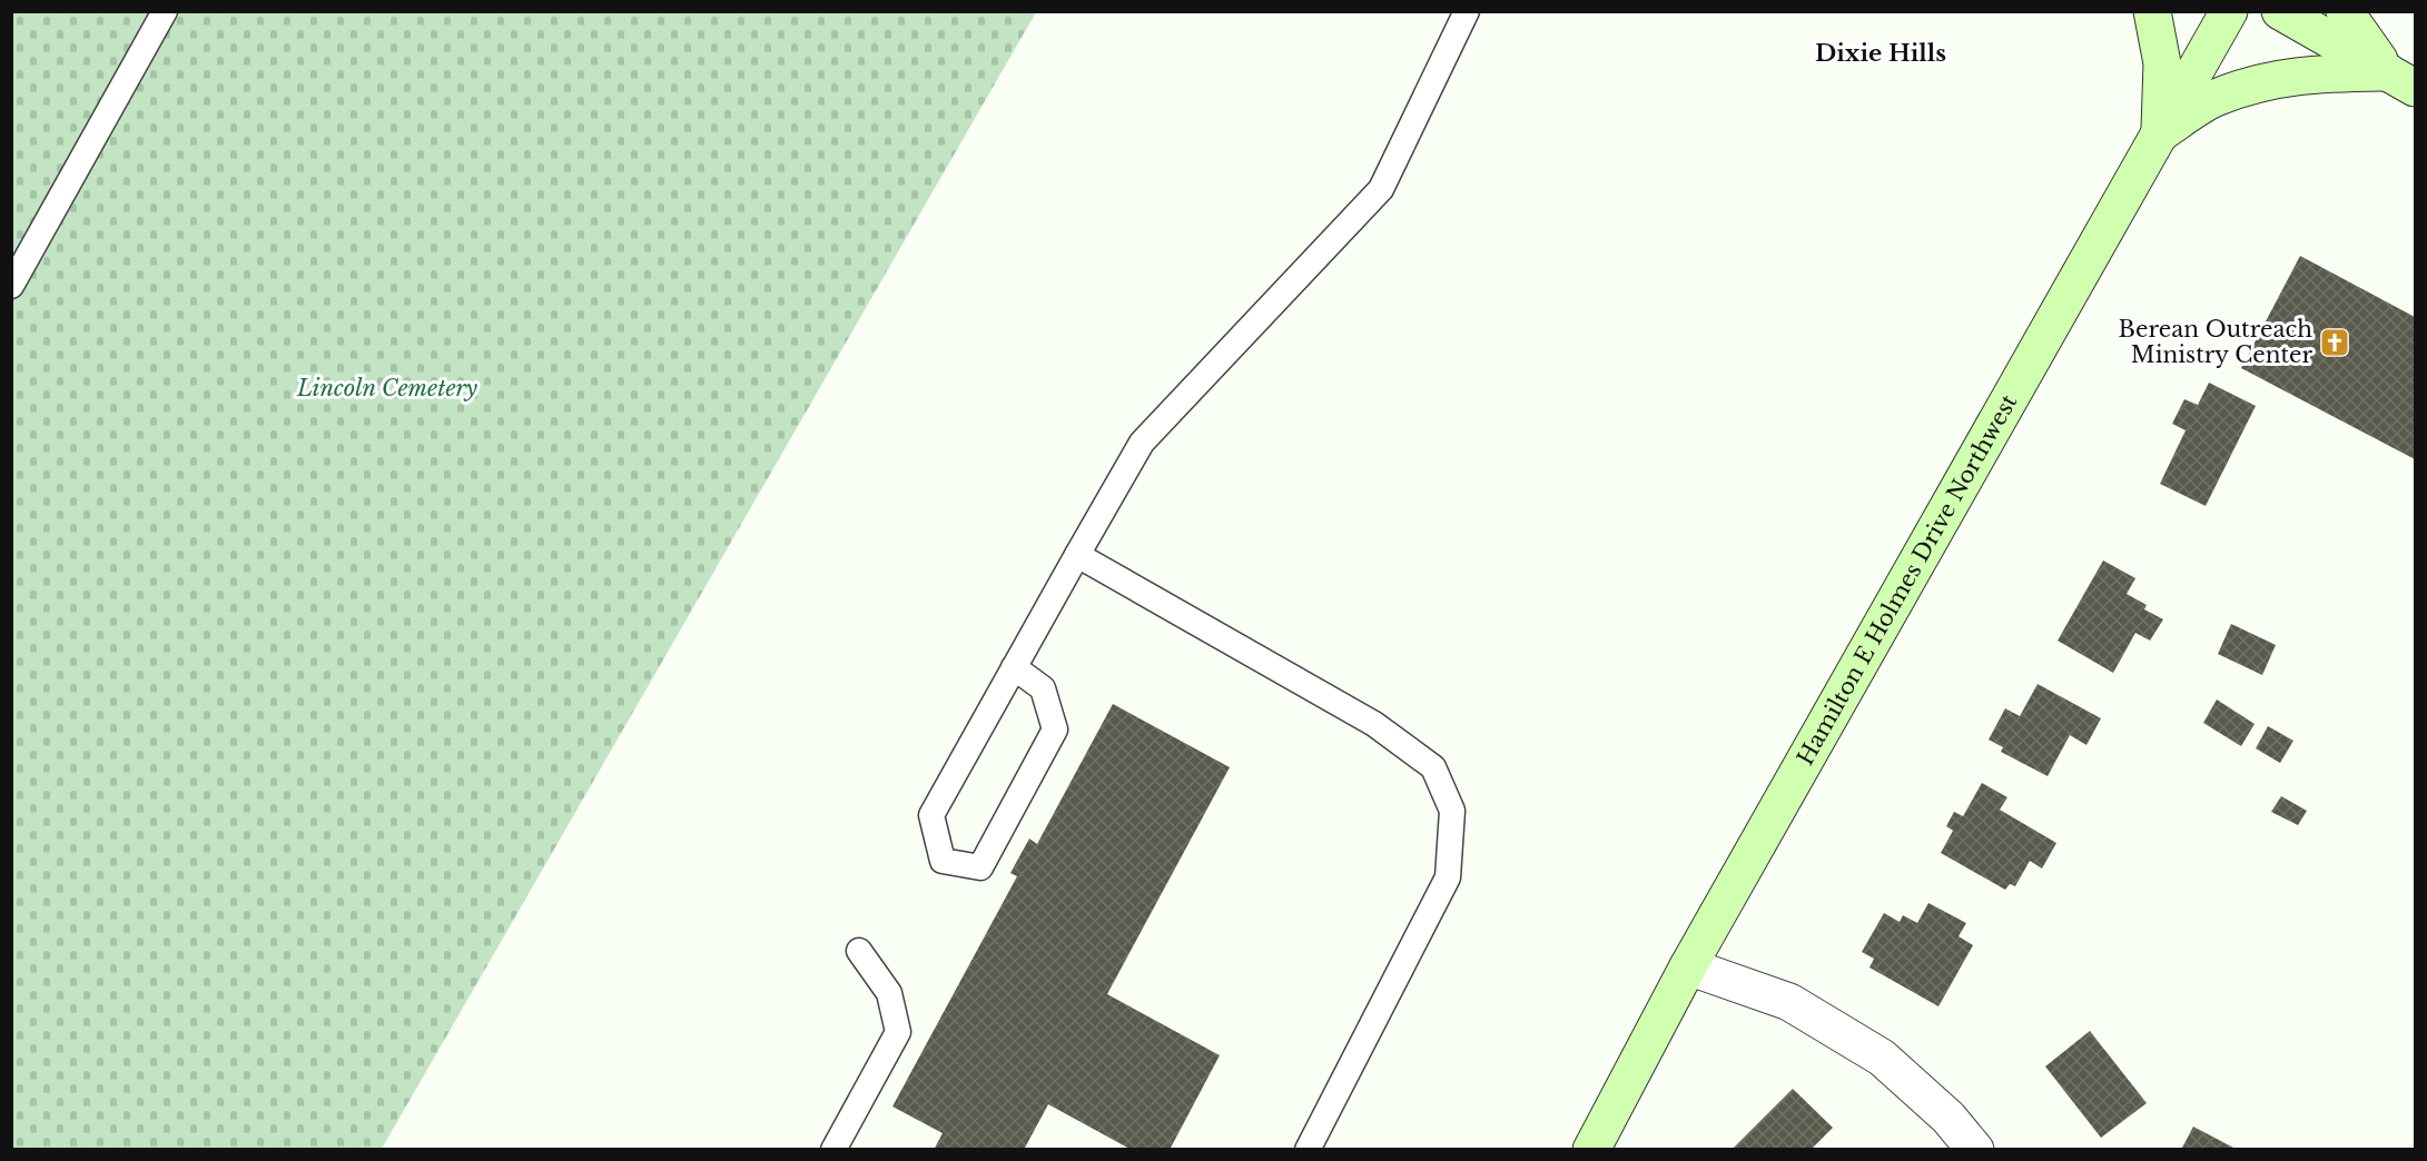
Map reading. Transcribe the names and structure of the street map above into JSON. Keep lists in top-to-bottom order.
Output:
{
  "streets": {
    "main road": ["Hamilton E Holmes Drive Northwest"]
  },
  "districts": ["Dixie Hills"],
  "parks": ["Lincoln Cemetery"],
  "places": {
    "church": ["Berean Outreach Ministry Center"]
  }
}
